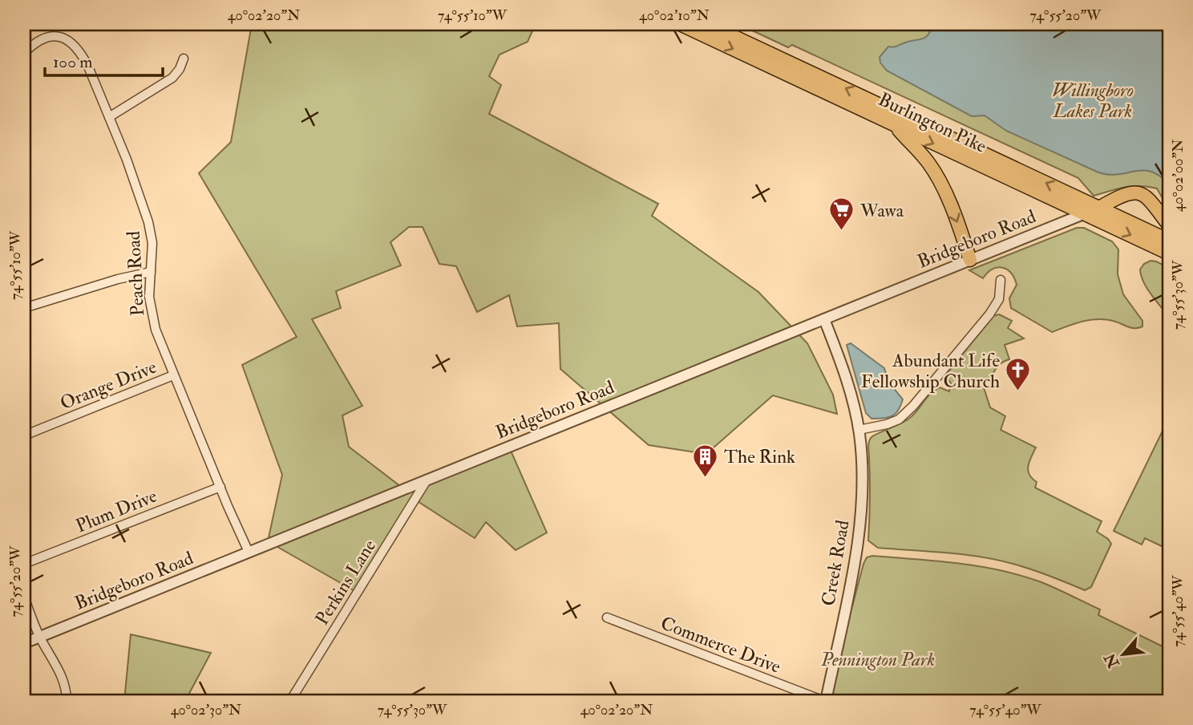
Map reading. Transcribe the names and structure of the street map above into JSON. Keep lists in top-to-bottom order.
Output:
{
  "streets": {
    "highway": ["Burlington Pike"],
    "street": [
      "Bridgeboro Road",
      "Peach Road",
      "Orange Drive",
      "Plum Drive",
      "Creek Road",
      "Perkins Lane",
      "Commerce Drive"
    ]
  },
  "crossings": [
    ["Burlington Pike", "Bridgeboro Road"],
    ["Bridgeboro Road", "Peach Road"],
    ["Bridgeboro Road", "Creek Road"],
    ["Bridgeboro Road", "Perkins Lane"],
    ["Peach Road", "Orange Drive"],
    ["Peach Road", "Plum Drive"],
    ["Creek Road", "Commerce Drive"]
  ],
  "parks": ["Willingboro Lakes Park", "Pennington Park"],
  "places": {
    "supermarket": ["Wawa"],
    "church": ["Abundant Life Fellowship Church"],
    "building": ["The Rink"]
  },
  "scale_bar": "100 m",
  "north": "bottom left",
  "coordinates": [
    "40°02'20\"N",
    "74°55'10\"W",
    "40°02'10\"N",
    "74°55'20\"W",
    "40°02'00\"N",
    "74°55'30\"W",
    "74°55'40\"W",
    "40°02'30\"N"
  ]
}
